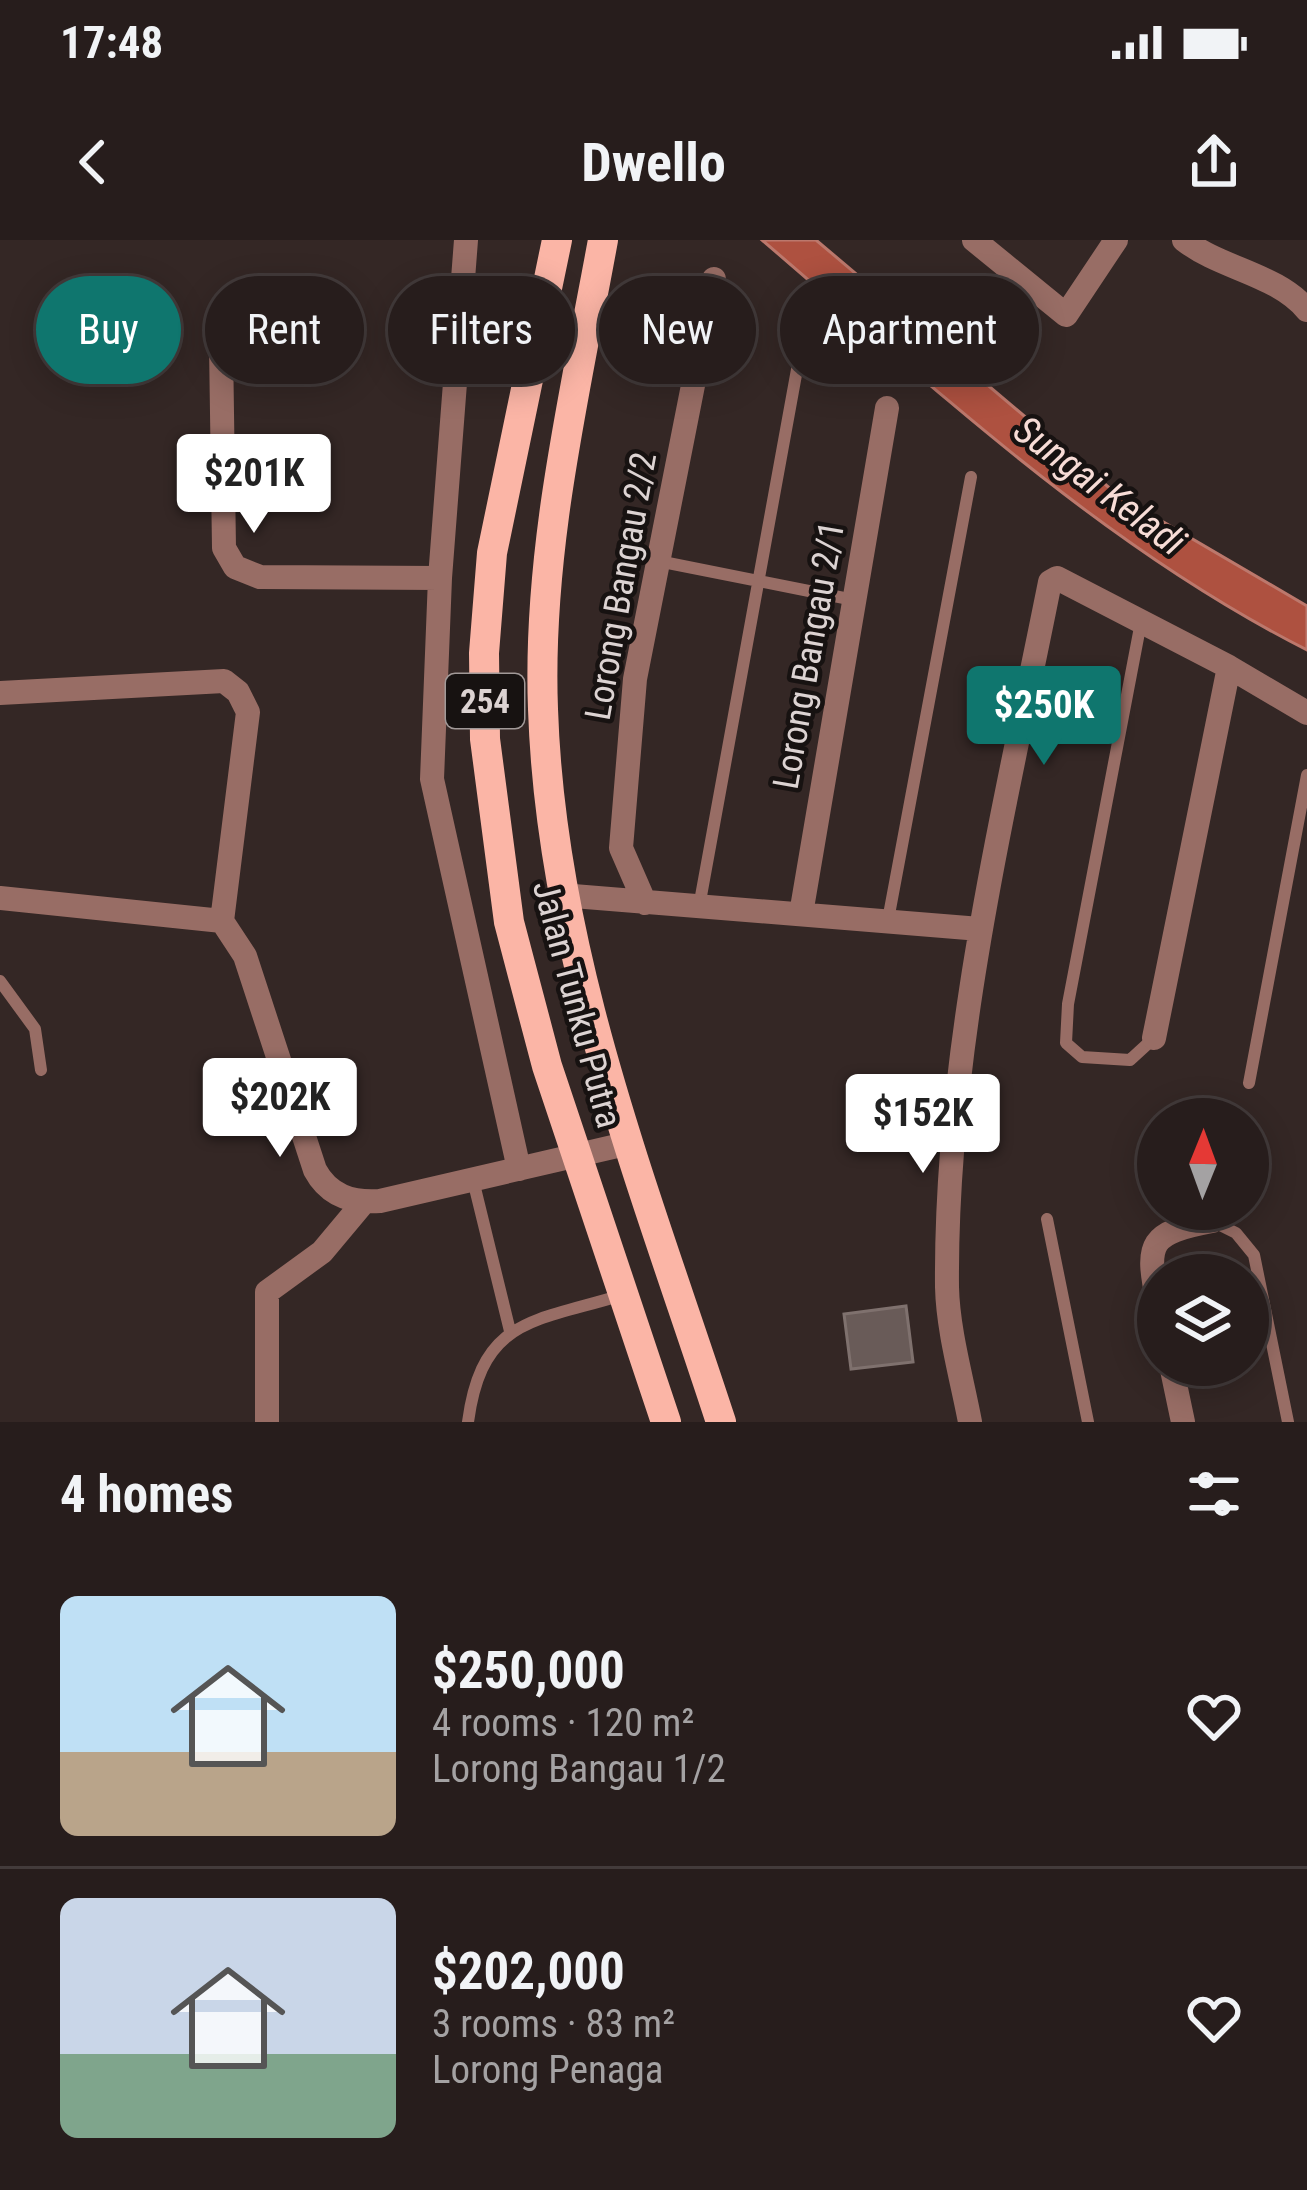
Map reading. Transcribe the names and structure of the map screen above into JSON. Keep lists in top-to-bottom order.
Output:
{
  "streets": {
    "main road": ["254", "Jalan Tunku Putra"],
    "street": ["Lorong Bangau 2/2", "Lorong Bangau 2/1"]
  },
  "water": ["Sungai Keladi"],
  "north": "top",
  "page": {
    "status": "17:48",
    "header": "Dwello",
    "chip": [
      "Buy",
      "Rent",
      "Filters",
      "New",
      "Apartment"
    ],
    "price": [
      "$201K",
      "$250K",
      "$202K",
      "$152K"
    ],
    "heading": "4 homes",
    "list": [
      {
        "name": "$250,000",
        "note": "4 rooms · 120 m² · Lorong Bangau 1/2"
      },
      {
        "name": "$202,000",
        "note": "3 rooms · 83 m² · Lorong Penaga"
      }
    ]
  }
}
